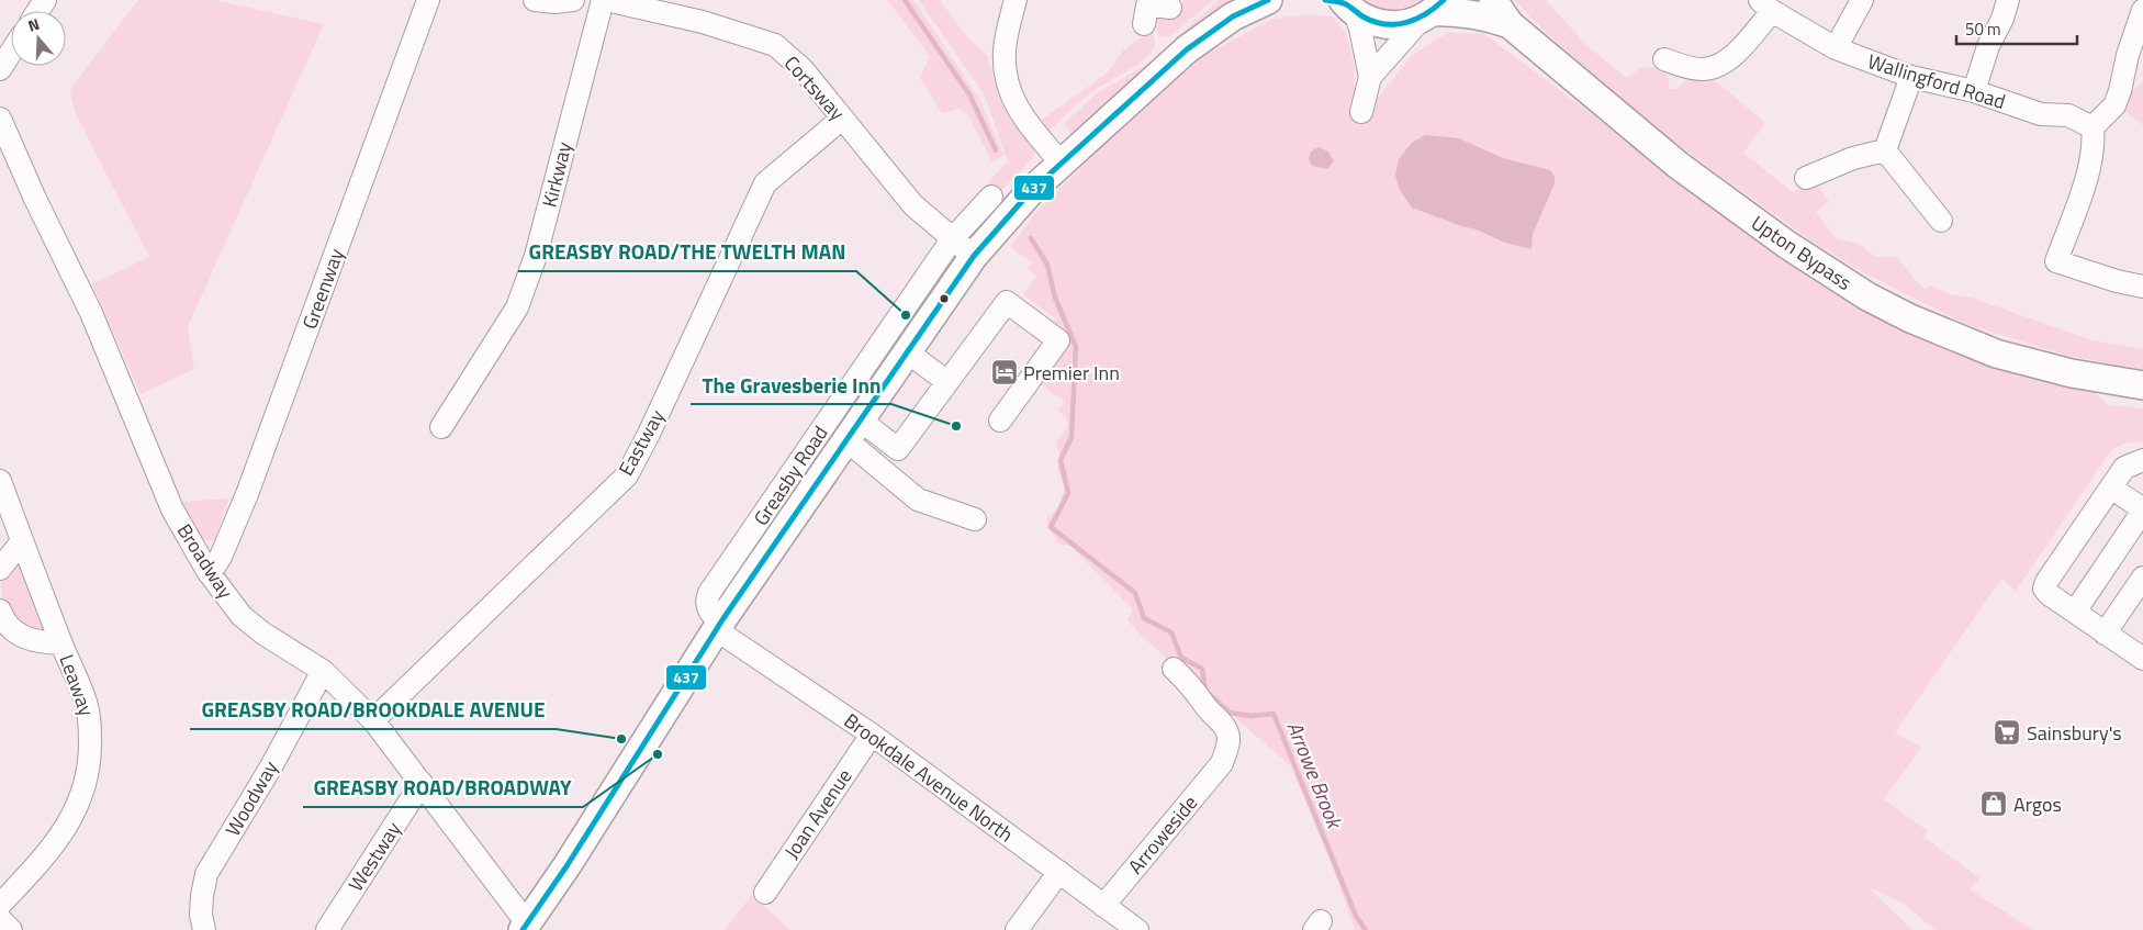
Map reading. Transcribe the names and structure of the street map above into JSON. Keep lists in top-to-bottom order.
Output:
{
  "streets": {
    "main road": ["Upton Bypass", "Greasby Road"],
    "street": [
      "Wallingford Road",
      "Cortsway",
      "Kirkway",
      "Greenway",
      "Eastway",
      "Broadway",
      "Leaway",
      "Brookdale Avenue North",
      "Woodway",
      "Joan Avenue",
      "Arroweside",
      "Westway"
    ]
  },
  "crossings": [
    ["Cortsway", "Kirkway"],
    ["Cortsway", "Eastway"],
    ["Cortsway", "Greasby Road"],
    ["Greenway", "Broadway"],
    ["Eastway", "Broadway"],
    ["Greasby Road", "Broadway"],
    ["Greasby Road", "Brookdale Avenue North"],
    ["Broadway", "Woodway"],
    ["Broadway", "Westway"],
    ["Brookdale Avenue North", "Joan Avenue"],
    ["Brookdale Avenue North", "Arroweside"]
  ],
  "water": ["Arrowe Brook"],
  "places": {
    "other": [
      "GREASBY ROAD/THE TWELTH MAN",
      "The Gravesberie Inn",
      "GREASBY ROAD/BROOKDALE AVENUE",
      "GREASBY ROAD/BROADWAY"
    ],
    "hotel": ["Premier Inn"],
    "supermarket": ["Sainsbury's"],
    "shop": ["Argos"]
  },
  "lines": ["transit line 437"],
  "scale_bar": "50 m",
  "north": "top"
}
